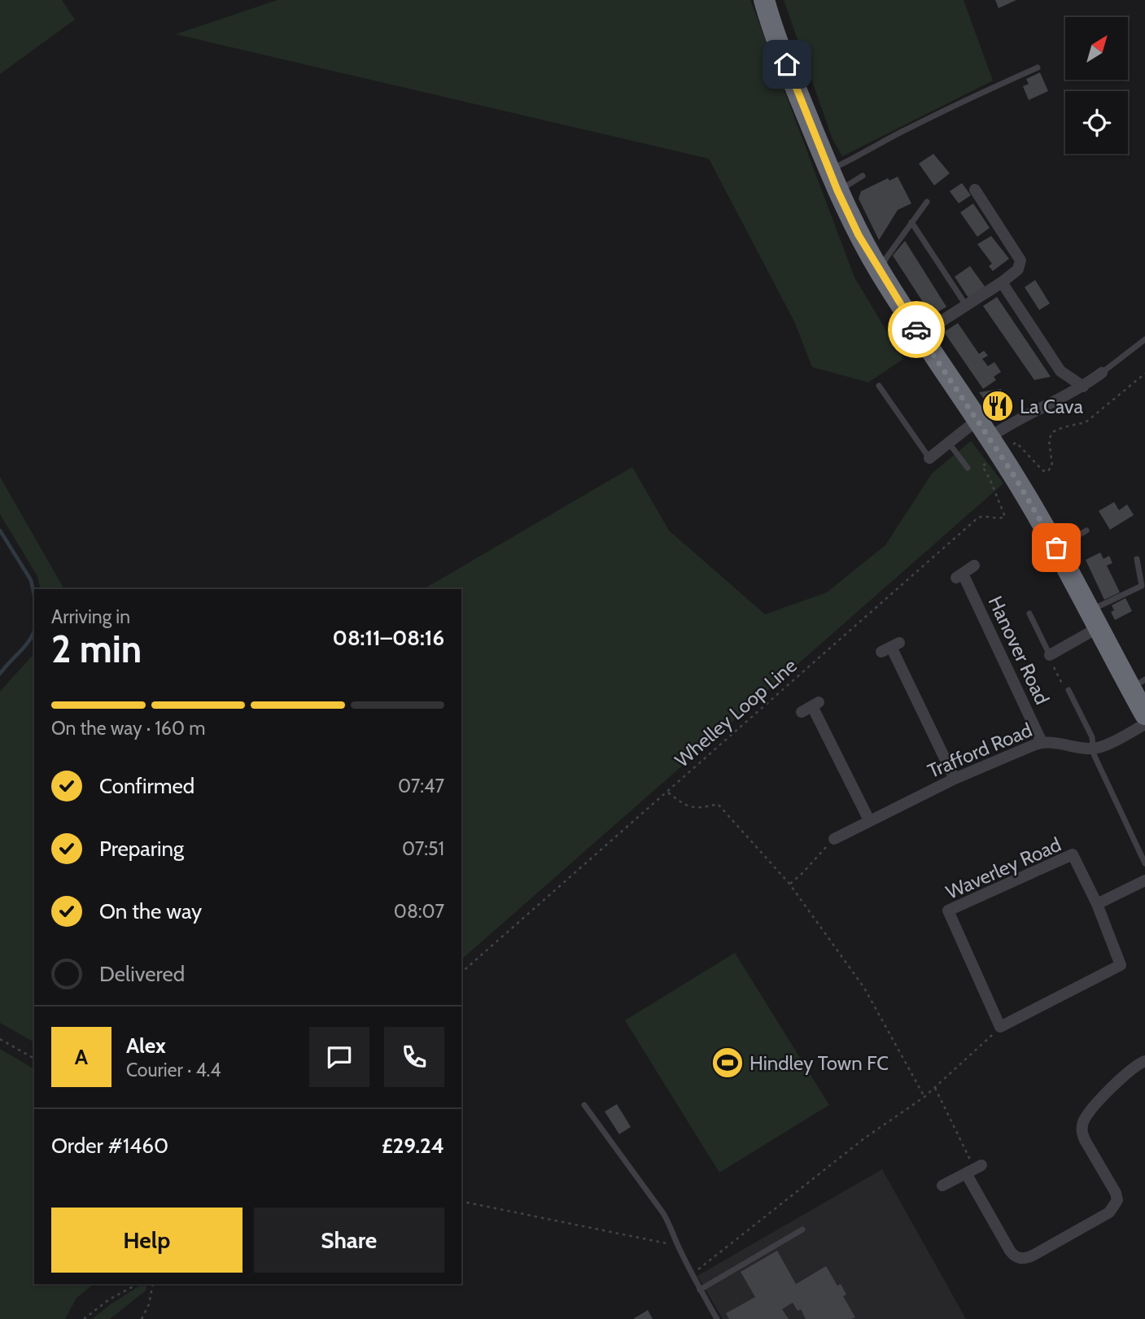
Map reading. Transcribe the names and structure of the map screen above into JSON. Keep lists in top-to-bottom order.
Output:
{
  "streets": {
    "street": ["Hanover Road", "Trafford Road", "Waverley Road"],
    "path": ["Whelley Loop Line"]
  },
  "crossings": [
    ["Hanover Road", "Trafford Road"]
  ],
  "places": {
    "restaurant": ["La Cava"],
    "sports": ["Hindley Town FC"]
  },
  "north": "top right",
  "page": {
    "heading": ["2 min", "Arriving in", "08:11–08:16"],
    "panel": [
      "Alex",
      "Courier · 4.4",
      "Order #1460",
      "£29.24"
    ],
    "bar": "On the way · 160 m",
    "list": [
      ["Confirmed", "07:47"],
      ["Preparing", "07:51"],
      ["On the way", "08:07"],
      "Delivered"
    ],
    "round": "A",
    "buttons": ["Help", "Share"]
  }
}
